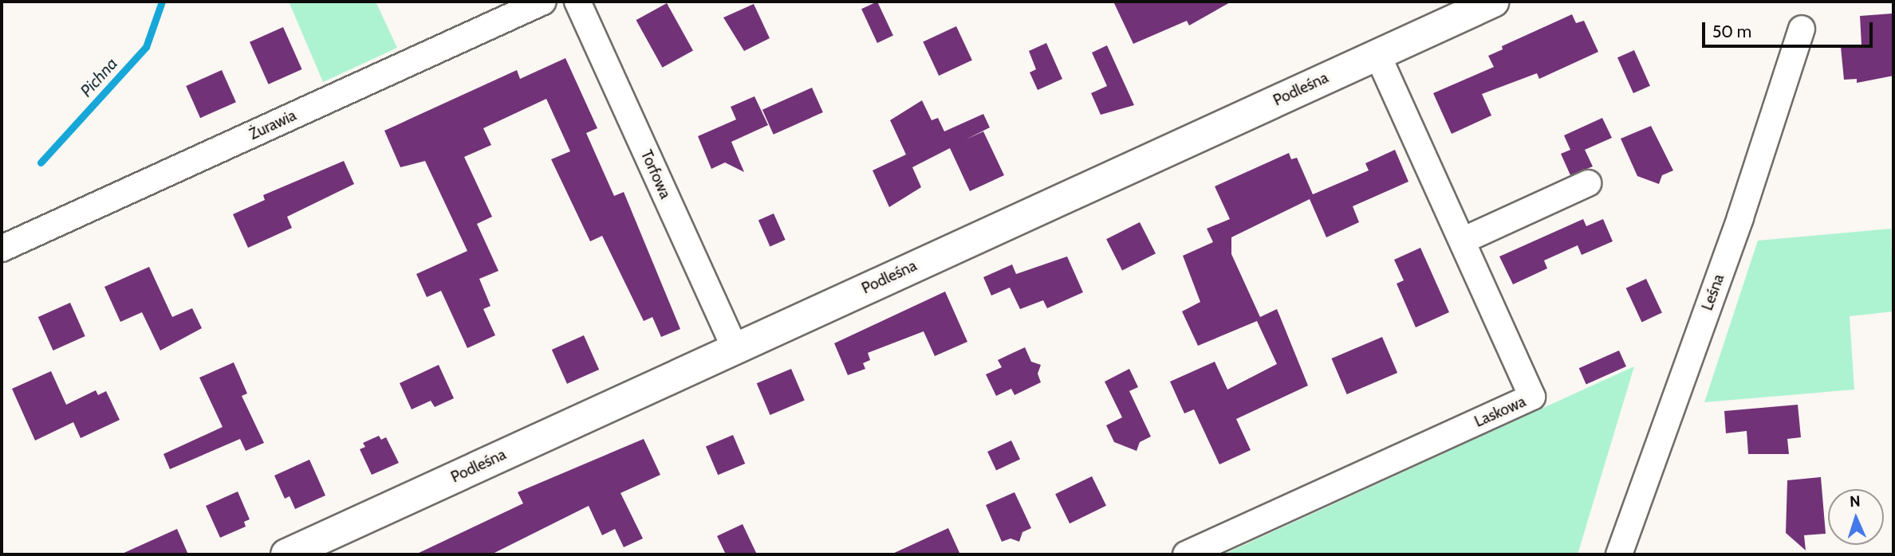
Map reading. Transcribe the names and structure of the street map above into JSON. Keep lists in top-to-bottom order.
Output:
{
  "streets": {
    "street": [
      "Podleśna",
      "Żurawia",
      "Torfowa",
      "Leśna",
      "Laskowa"
    ]
  },
  "crossings": [
    ["Podleśna", "Torfowa"],
    ["Podleśna", "Laskowa"]
  ],
  "water": ["Pichna"],
  "scale_bar": "50 m",
  "north": "top"
}
